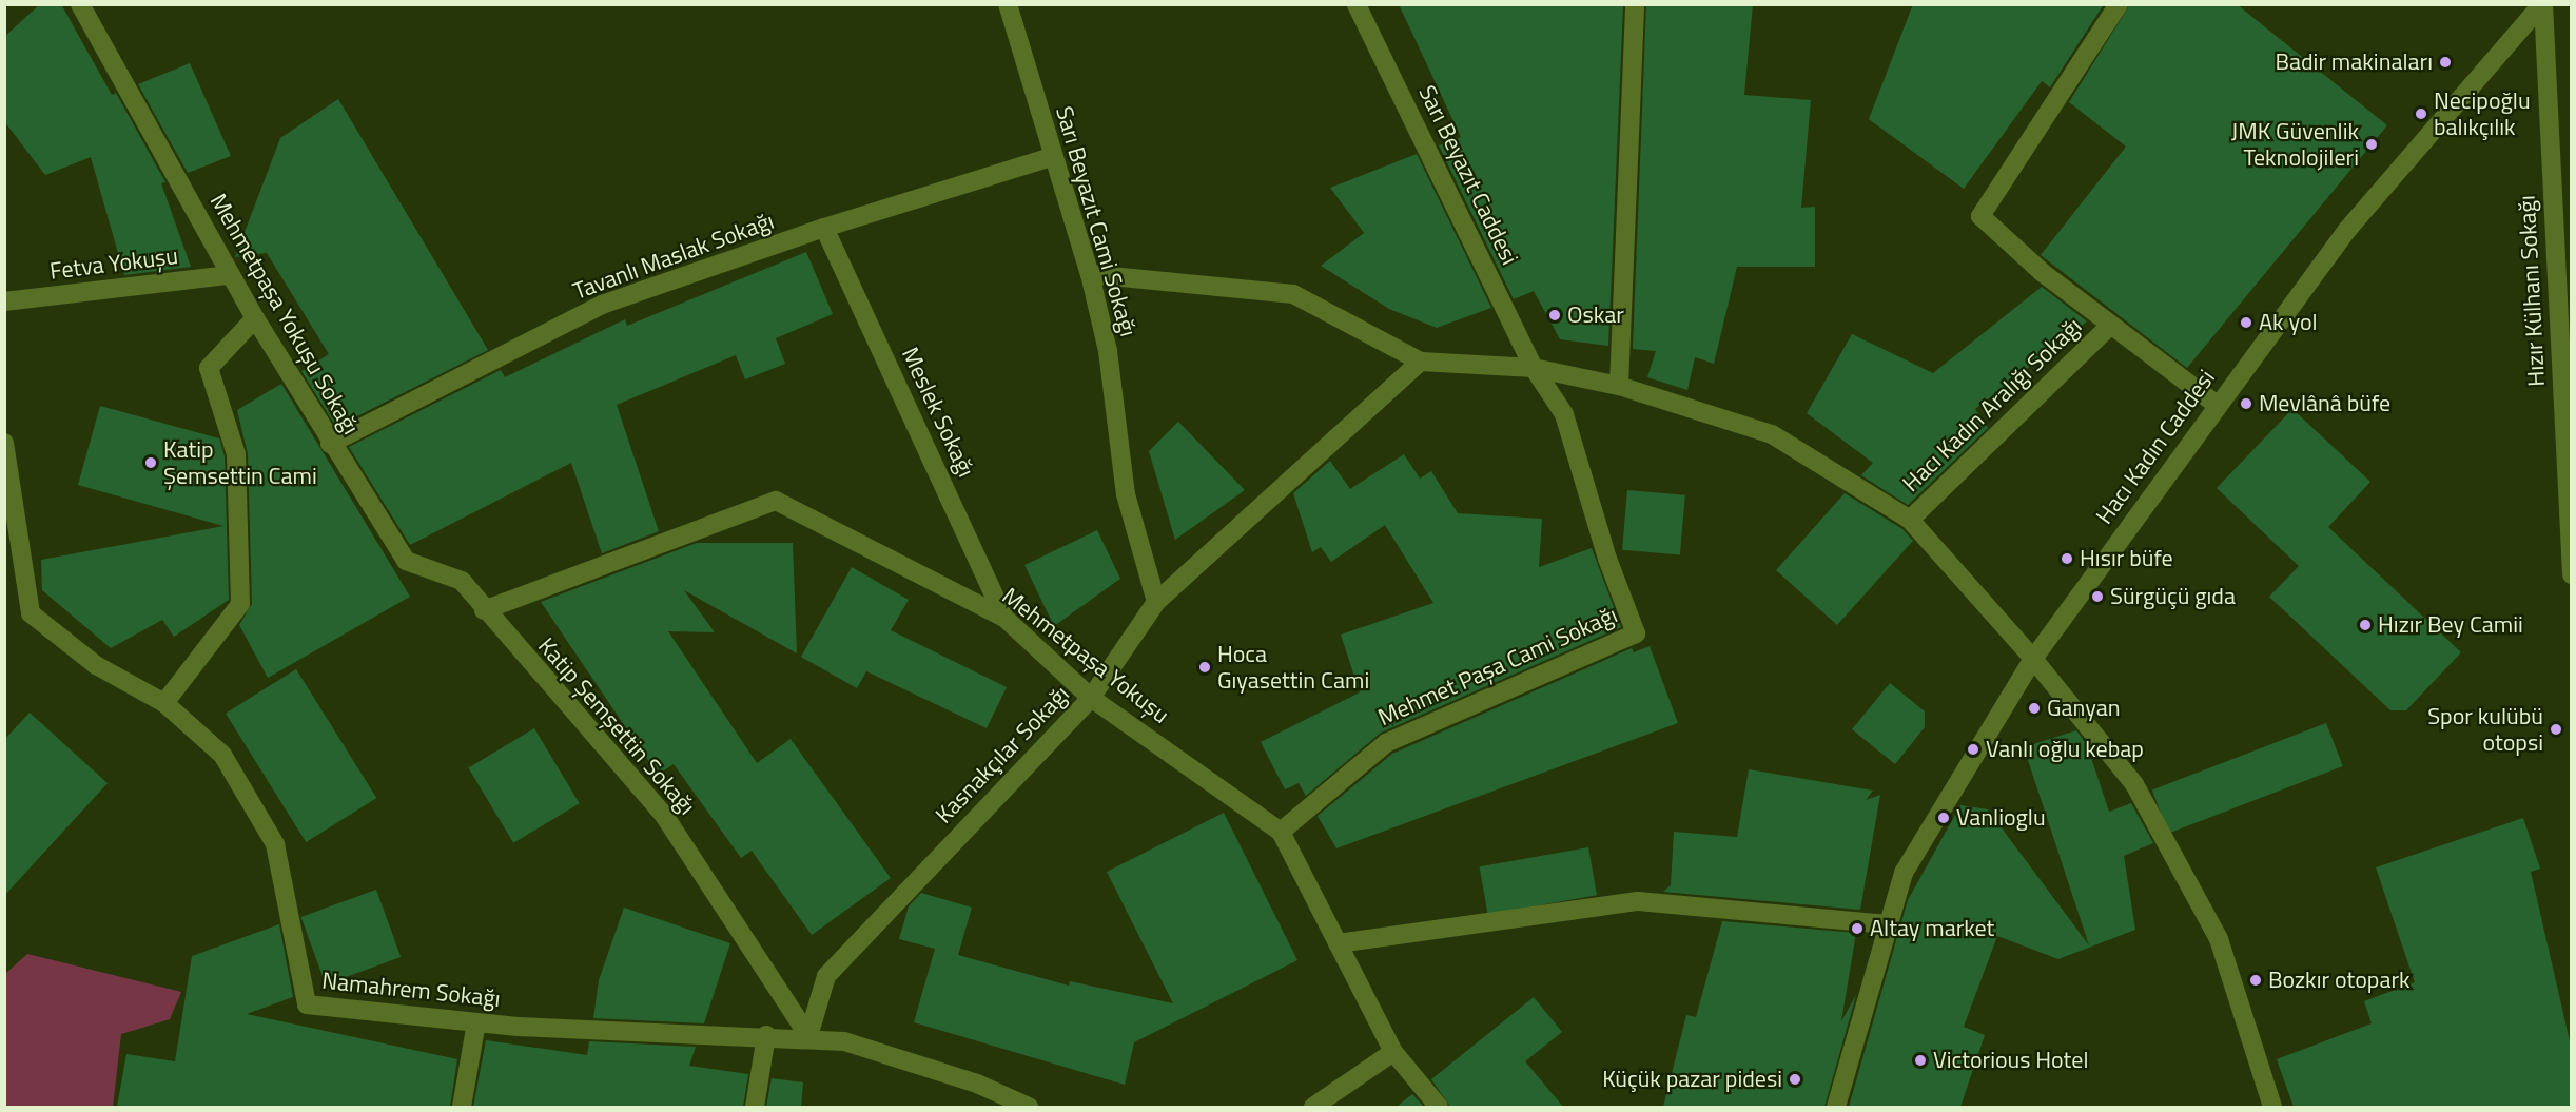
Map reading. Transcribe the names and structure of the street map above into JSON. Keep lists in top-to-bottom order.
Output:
{
  "streets": {
    "street": [
      "Sarı Beyazıt Caddesi",
      "Sarı Beyazıt Cami Sokağı",
      "Tavanlı Maslak Sokağı",
      "Fetva Yokuşu",
      "Hızır Külhanı Sokağı",
      "Mehmetpaşa Yokuşu Sokağı",
      "Hacı Kadın Aralığı Sokağı",
      "Meslek Sokağı",
      "Hacı Kadın Caddesi",
      "Mehmetpaşa Yokuşu",
      "Mehmet Paşa Cami Sokağı",
      "Katip Şemşettin Sokağı",
      "Kasnakçılar Sokağı",
      "Namahrem Sokağı"
    ]
  },
  "crossings": [
    ["Sarı Beyazıt Caddesi", "Mehmet Paşa Cami Sokağı"],
    ["Sarı Beyazıt Cami Sokağı", "Tavanlı Maslak Sokağı"],
    ["Sarı Beyazıt Cami Sokağı", "Kasnakçılar Sokağı"],
    ["Tavanlı Maslak Sokağı", "Mehmetpaşa Yokuşu Sokağı"],
    ["Tavanlı Maslak Sokağı", "Meslek Sokağı"],
    ["Fetva Yokuşu", "Mehmetpaşa Yokuşu Sokağı"],
    ["Hızır Külhanı Sokağı", "Hacı Kadın Caddesi"],
    ["Mehmetpaşa Yokuşu Sokağı", "Mehmetpaşa Yokuşu"],
    ["Mehmetpaşa Yokuşu Sokağı", "Katip Şemşettin Sokağı"],
    ["Meslek Sokağı", "Mehmetpaşa Yokuşu"],
    ["Mehmetpaşa Yokuşu", "Mehmet Paşa Cami Sokağı"],
    ["Mehmetpaşa Yokuşu", "Katip Şemşettin Sokağı"],
    ["Mehmetpaşa Yokuşu", "Kasnakçılar Sokağı"],
    ["Katip Şemşettin Sokağı", "Kasnakçılar Sokağı"],
    ["Katip Şemşettin Sokağı", "Namahrem Sokağı"],
    ["Kasnakçılar Sokağı", "Namahrem Sokağı"]
  ],
  "places": [
    "Badir makinaları",
    "Necipoğlu balıkçılık",
    "JMK Güvenlik Teknolojileri",
    "Oskar",
    "Ak yol",
    "Mevlânâ büfe",
    "Katip Şemsettin Cami",
    "Hısır büfe",
    "Sürgüçü gıda",
    "Hızır Bey Camii",
    "Hoca Gıyasettin Cami",
    "Ganyan",
    "Spor kulübü otopsi",
    "Vanlı oğlu kebap",
    "Vanlioglu",
    "Altay market",
    "Bozkır otopark",
    "Victorious Hotel",
    "Küçük pazar pidesi"
  ]
}
